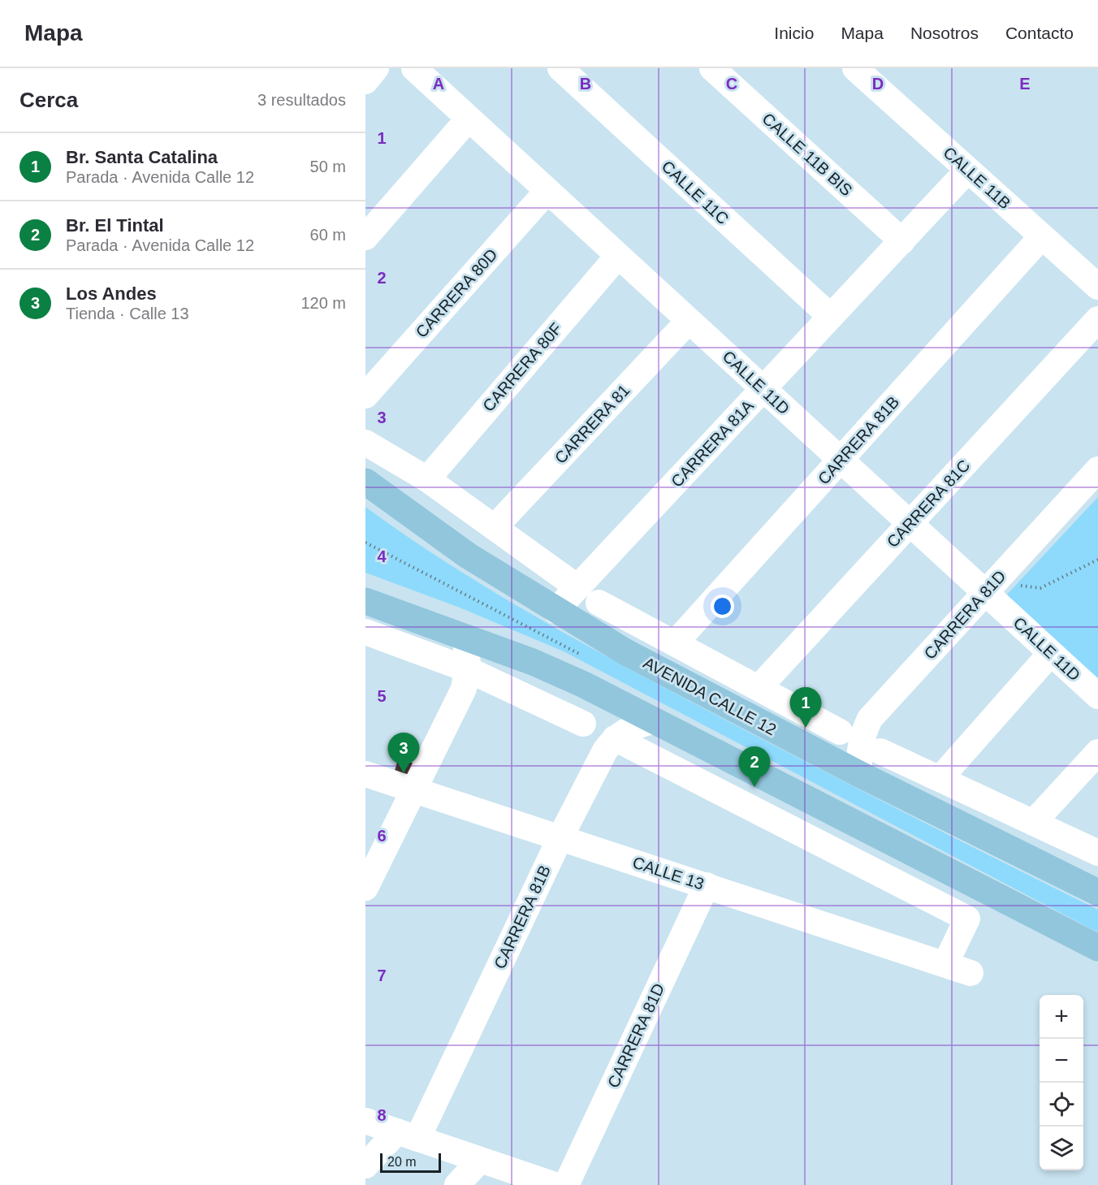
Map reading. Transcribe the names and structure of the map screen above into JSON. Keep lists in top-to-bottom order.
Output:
{
  "streets": {
    "main road": ["AVENIDA CALLE 12"],
    "street": [
      "CALLE 11B BIS",
      "CALLE 11B",
      "CALLE 11C",
      "CARRERA 80D",
      "CARRERA 80F",
      "CALLE 11D",
      "CARRERA 81",
      "CARRERA 81B",
      "CARRERA 81A",
      "CARRERA 81C",
      "CARRERA 81D",
      "CALLE 13"
    ]
  },
  "crossings": [
    ["CALLE 11B BIS", "CARRERA 81A"],
    ["CALLE 11B", "CARRERA 81B"],
    ["CALLE 11B", "CARRERA 81A"],
    ["CALLE 11C", "CARRERA 81A"],
    ["CARRERA 80D", "CALLE 11D"],
    ["CARRERA 80F", "CALLE 11D"],
    ["CALLE 11D", "CARRERA 81"],
    ["CALLE 11D", "CARRERA 81B"],
    ["CALLE 11D", "CARRERA 81A"],
    ["CALLE 11D", "CARRERA 81C"],
    ["CALLE 11D", "CARRERA 81D"],
    ["CARRERA 81B", "CALLE 13"],
    ["CARRERA 81A", "AVENIDA CALLE 12"],
    ["CARRERA 81D", "AVENIDA CALLE 12"],
    ["CARRERA 81D", "CALLE 13"]
  ],
  "scale_bar": "20 m",
  "page": {
    "header": "Mapa",
    "nav": [
      "Inicio",
      "Mapa",
      "Nosotros",
      "Contacto"
    ],
    "heading": ["Cerca", "3 resultados"],
    "list": [
      {
        "mark": "1",
        "name": "Br. Santa Catalina",
        "note": "Parada · Avenida Calle 12",
        "value": "50 m"
      },
      {
        "mark": "2",
        "name": "Br. El Tintal",
        "note": "Parada · Avenida Calle 12",
        "value": "60 m"
      },
      {
        "mark": "3",
        "name": "Los Andes",
        "note": "Tienda · Calle 13",
        "value": "120 m"
      }
    ],
    "pins": ["1", "3", "2"],
    "map_buttons": ["+", "−"],
    "scale": "20 m"
  },
  "grid": {
    "columns": [
      "A",
      "B",
      "C",
      "D",
      "E"
    ],
    "rows": [
      "1",
      "2",
      "3",
      "4",
      "5",
      "6",
      "7",
      "8"
    ]
  }
}
